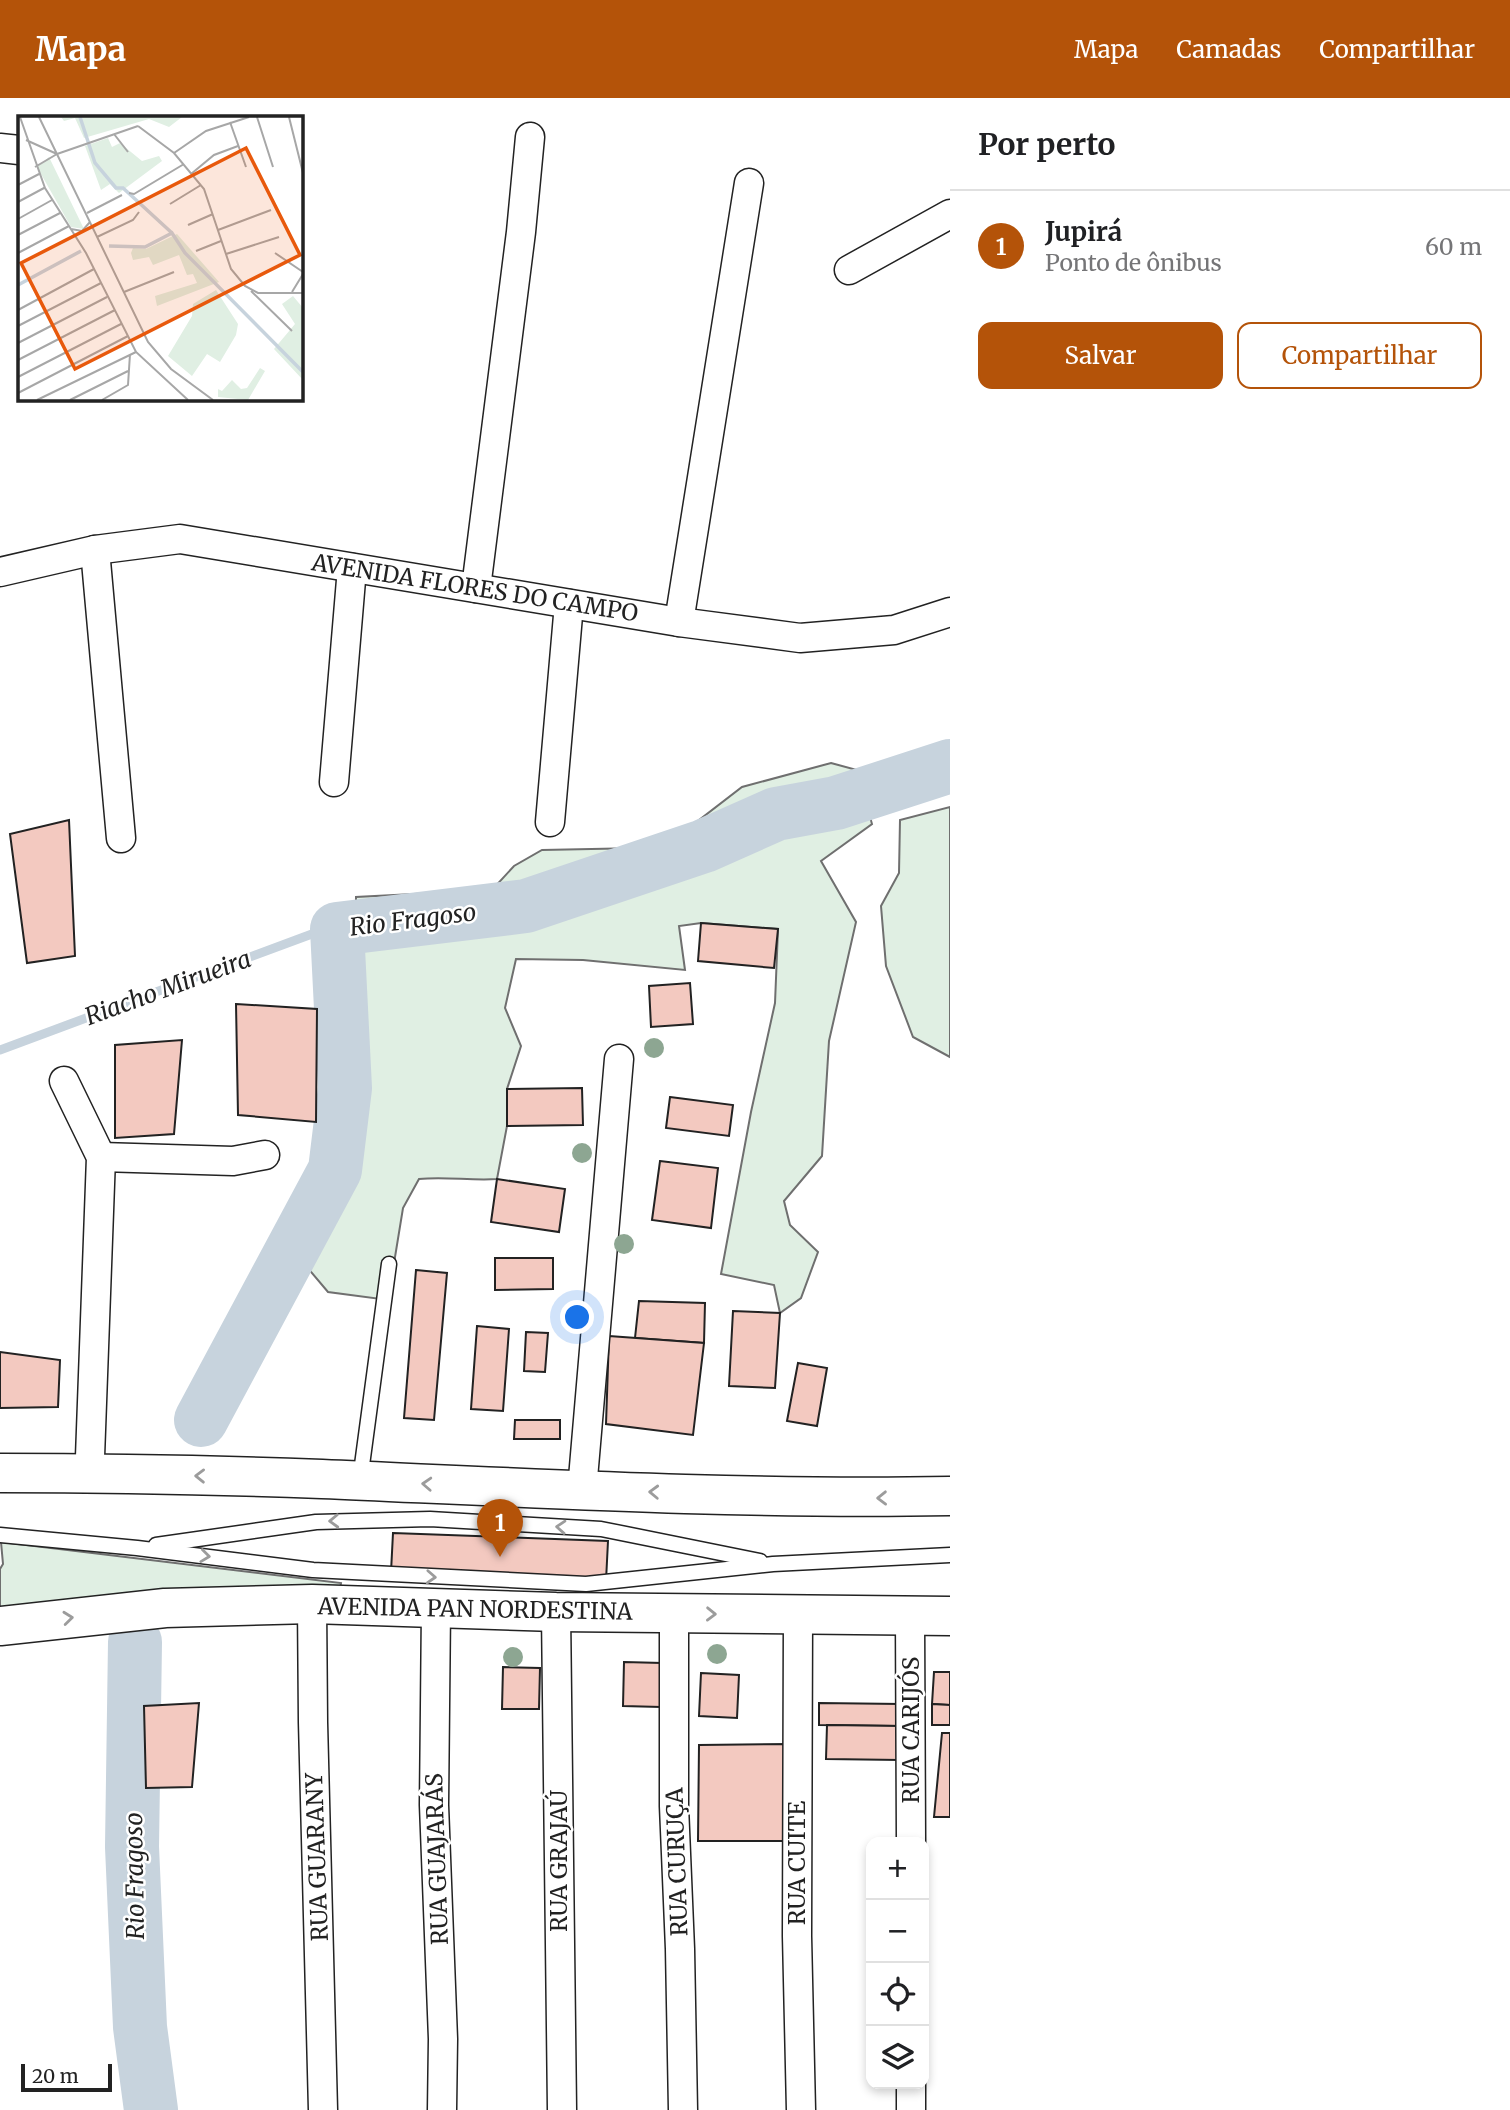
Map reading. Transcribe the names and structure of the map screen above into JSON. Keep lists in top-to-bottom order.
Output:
{
  "streets": {
    "highway": ["AVENIDA PAN NORDESTINA"],
    "street": [
      "AVENIDA FLORES DO CAMPO",
      "RUA CARIJÓS",
      "RUA GUARANY",
      "RUA GUAJARÁS",
      "RUA GRAJAÚ",
      "RUA CURUÇA",
      "RUA CUITE"
    ]
  },
  "crossings": [
    ["AVENIDA PAN NORDESTINA", "RUA CARIJÓS"],
    ["AVENIDA PAN NORDESTINA", "RUA GUARANY"],
    ["AVENIDA PAN NORDESTINA", "RUA GUAJARÁS"],
    ["AVENIDA PAN NORDESTINA", "RUA GRAJAÚ"],
    ["AVENIDA PAN NORDESTINA", "RUA CURUÇA"],
    ["AVENIDA PAN NORDESTINA", "RUA CUITE"]
  ],
  "water": ["Rio Fragoso", "Riacho Mirueira"],
  "scale_bar": "20 m",
  "page": {
    "header": "Mapa",
    "nav": ["Mapa", "Camadas", "Compartilhar"],
    "heading": "Por perto",
    "list": [
      {
        "mark": "1",
        "name": "Jupirá",
        "note": "Ponto de ônibus",
        "value": "60 m"
      }
    ],
    "buttons": ["Salvar", "Compartilhar"],
    "pins": "1",
    "map_buttons": ["+", "−"],
    "scale": "20 m"
  }
}
